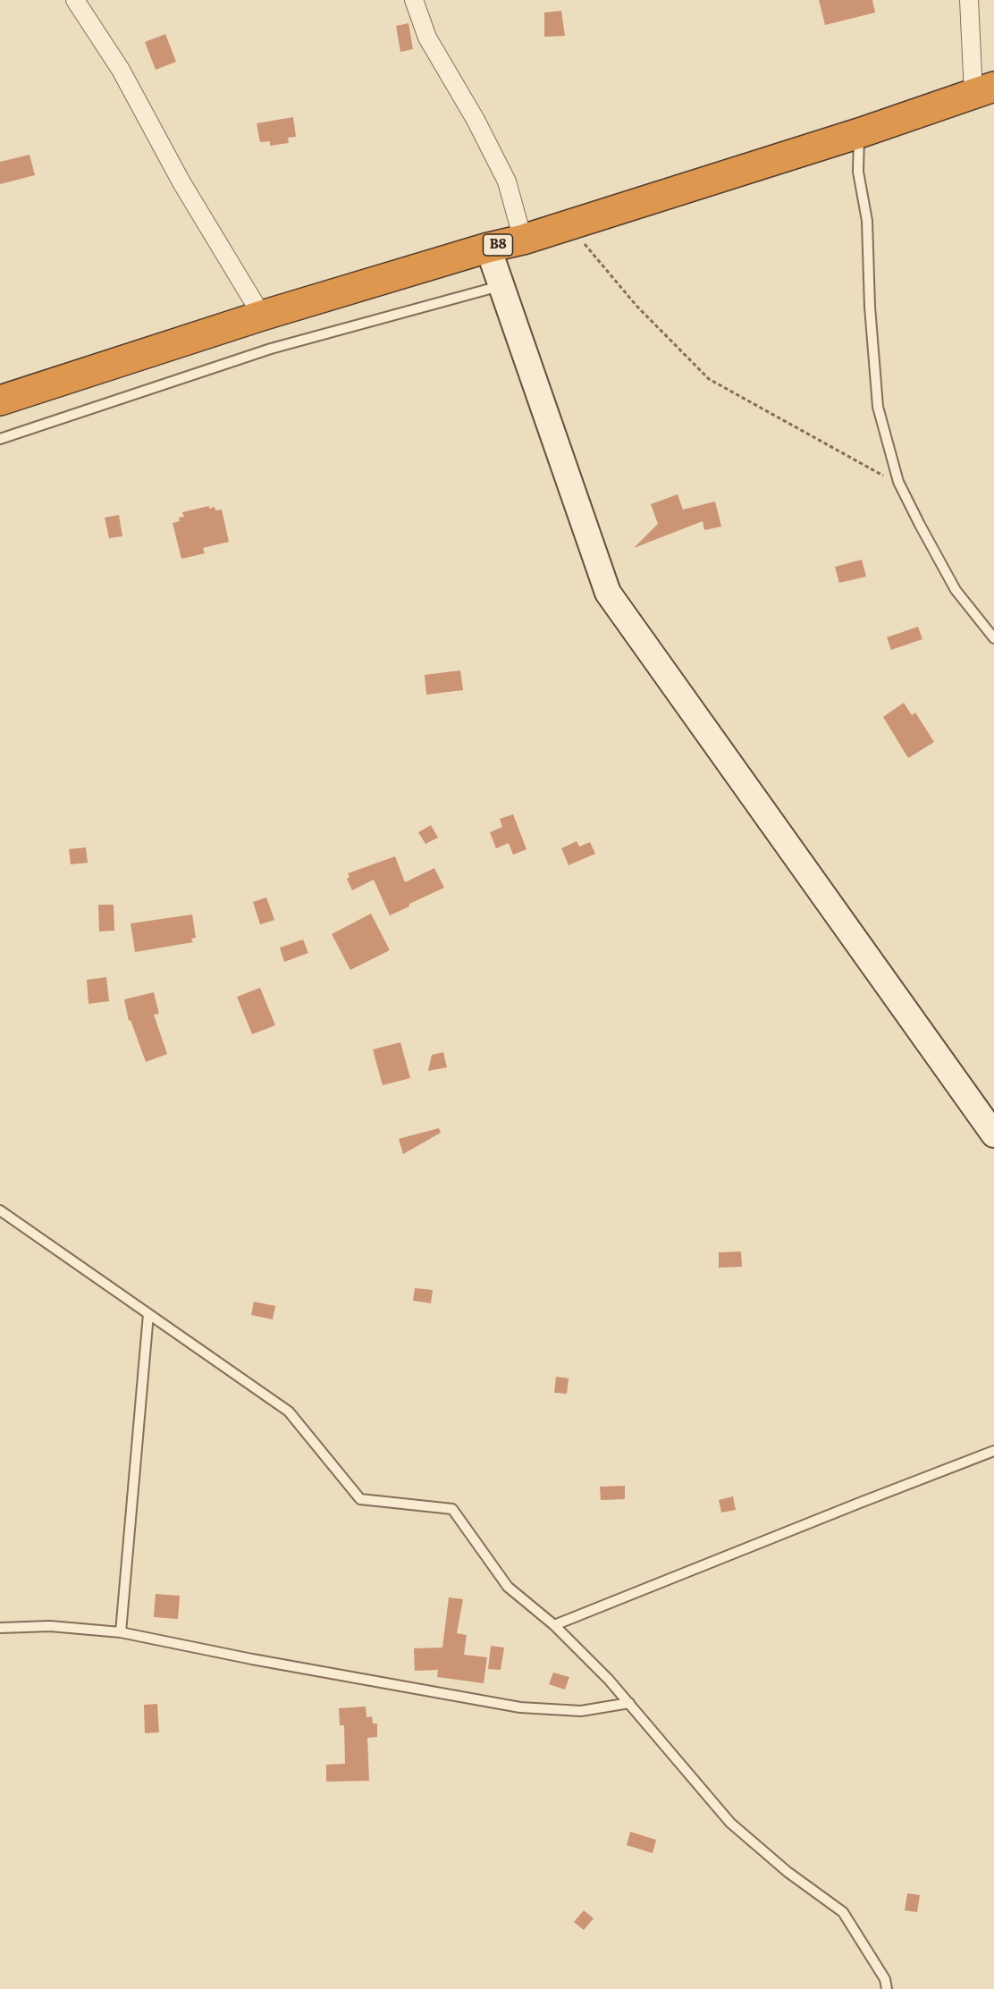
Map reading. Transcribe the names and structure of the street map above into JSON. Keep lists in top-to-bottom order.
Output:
{
  "streets": {
    "highway": ["B8"]
  }
}
